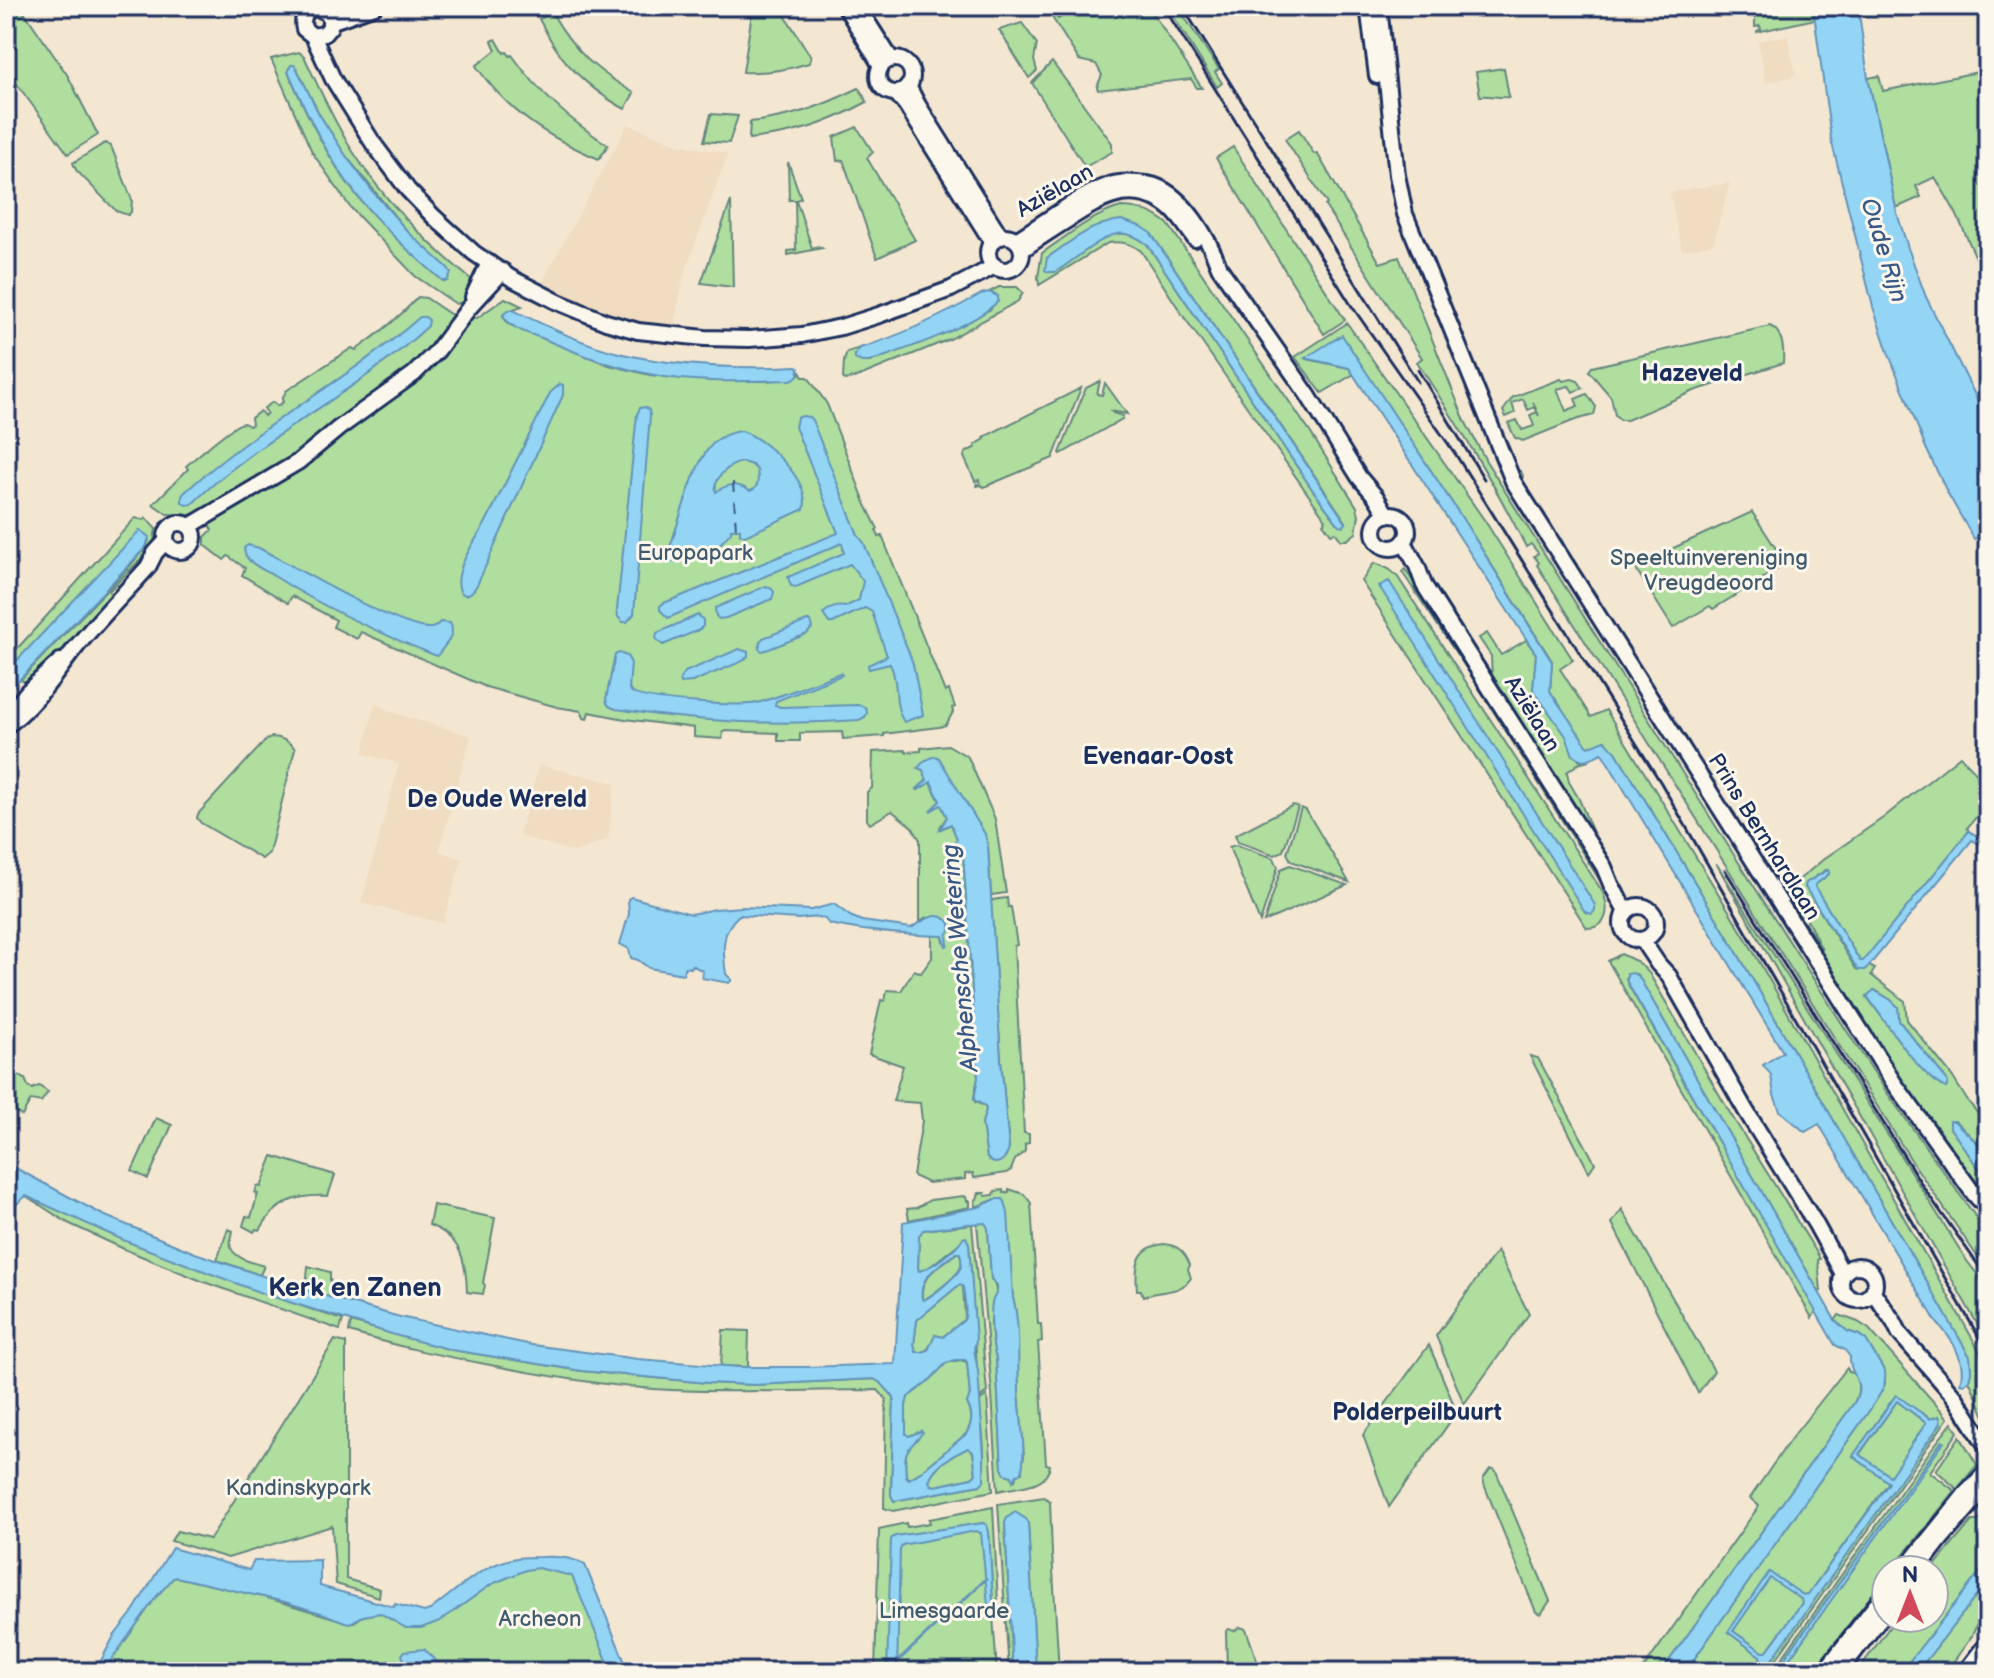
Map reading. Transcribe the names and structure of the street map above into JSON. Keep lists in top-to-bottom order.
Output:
{
  "streets": {
    "street": ["Aziëlaan", "Prins Bernhardlaan"]
  },
  "districts": [
    "Hazeveld",
    "Evenaar-Oost",
    "De Oude Wereld",
    "Kerk en Zanen",
    "Polderpeilbuurt"
  ],
  "water": ["Oude Rijn", "Alphensche Wetering"],
  "parks": [
    "Europapark",
    "Speeltuinvereniging Vreugdeoord",
    "Kandinskypark",
    "Limesgaarde",
    "Archeon"
  ],
  "north": "top"
}
